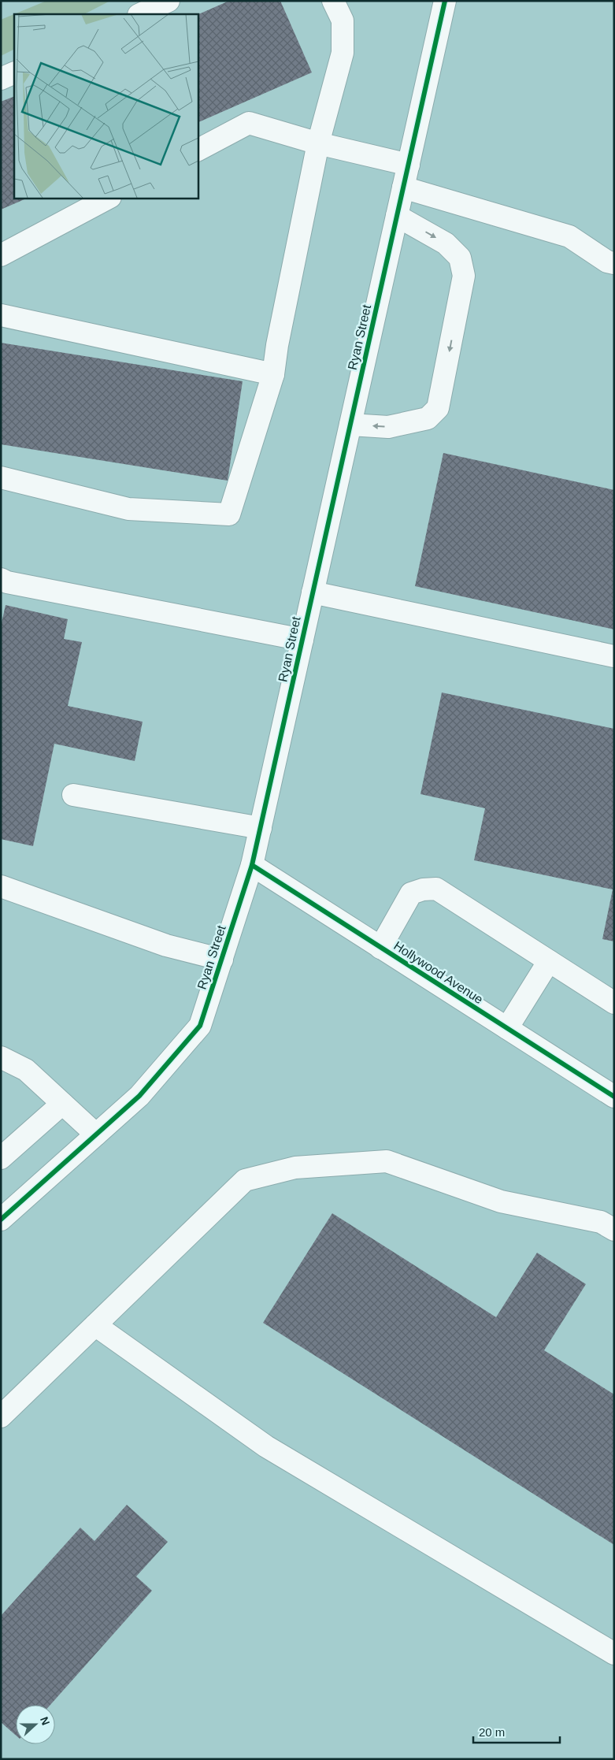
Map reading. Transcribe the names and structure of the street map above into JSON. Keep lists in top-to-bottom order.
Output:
{
  "streets": {
    "street": ["Ryan Street", "Hollywood Avenue"]
  },
  "crossings": [
    ["Ryan Street", "Hollywood Avenue"]
  ],
  "scale_bar": "20 m",
  "north": "right"
}
